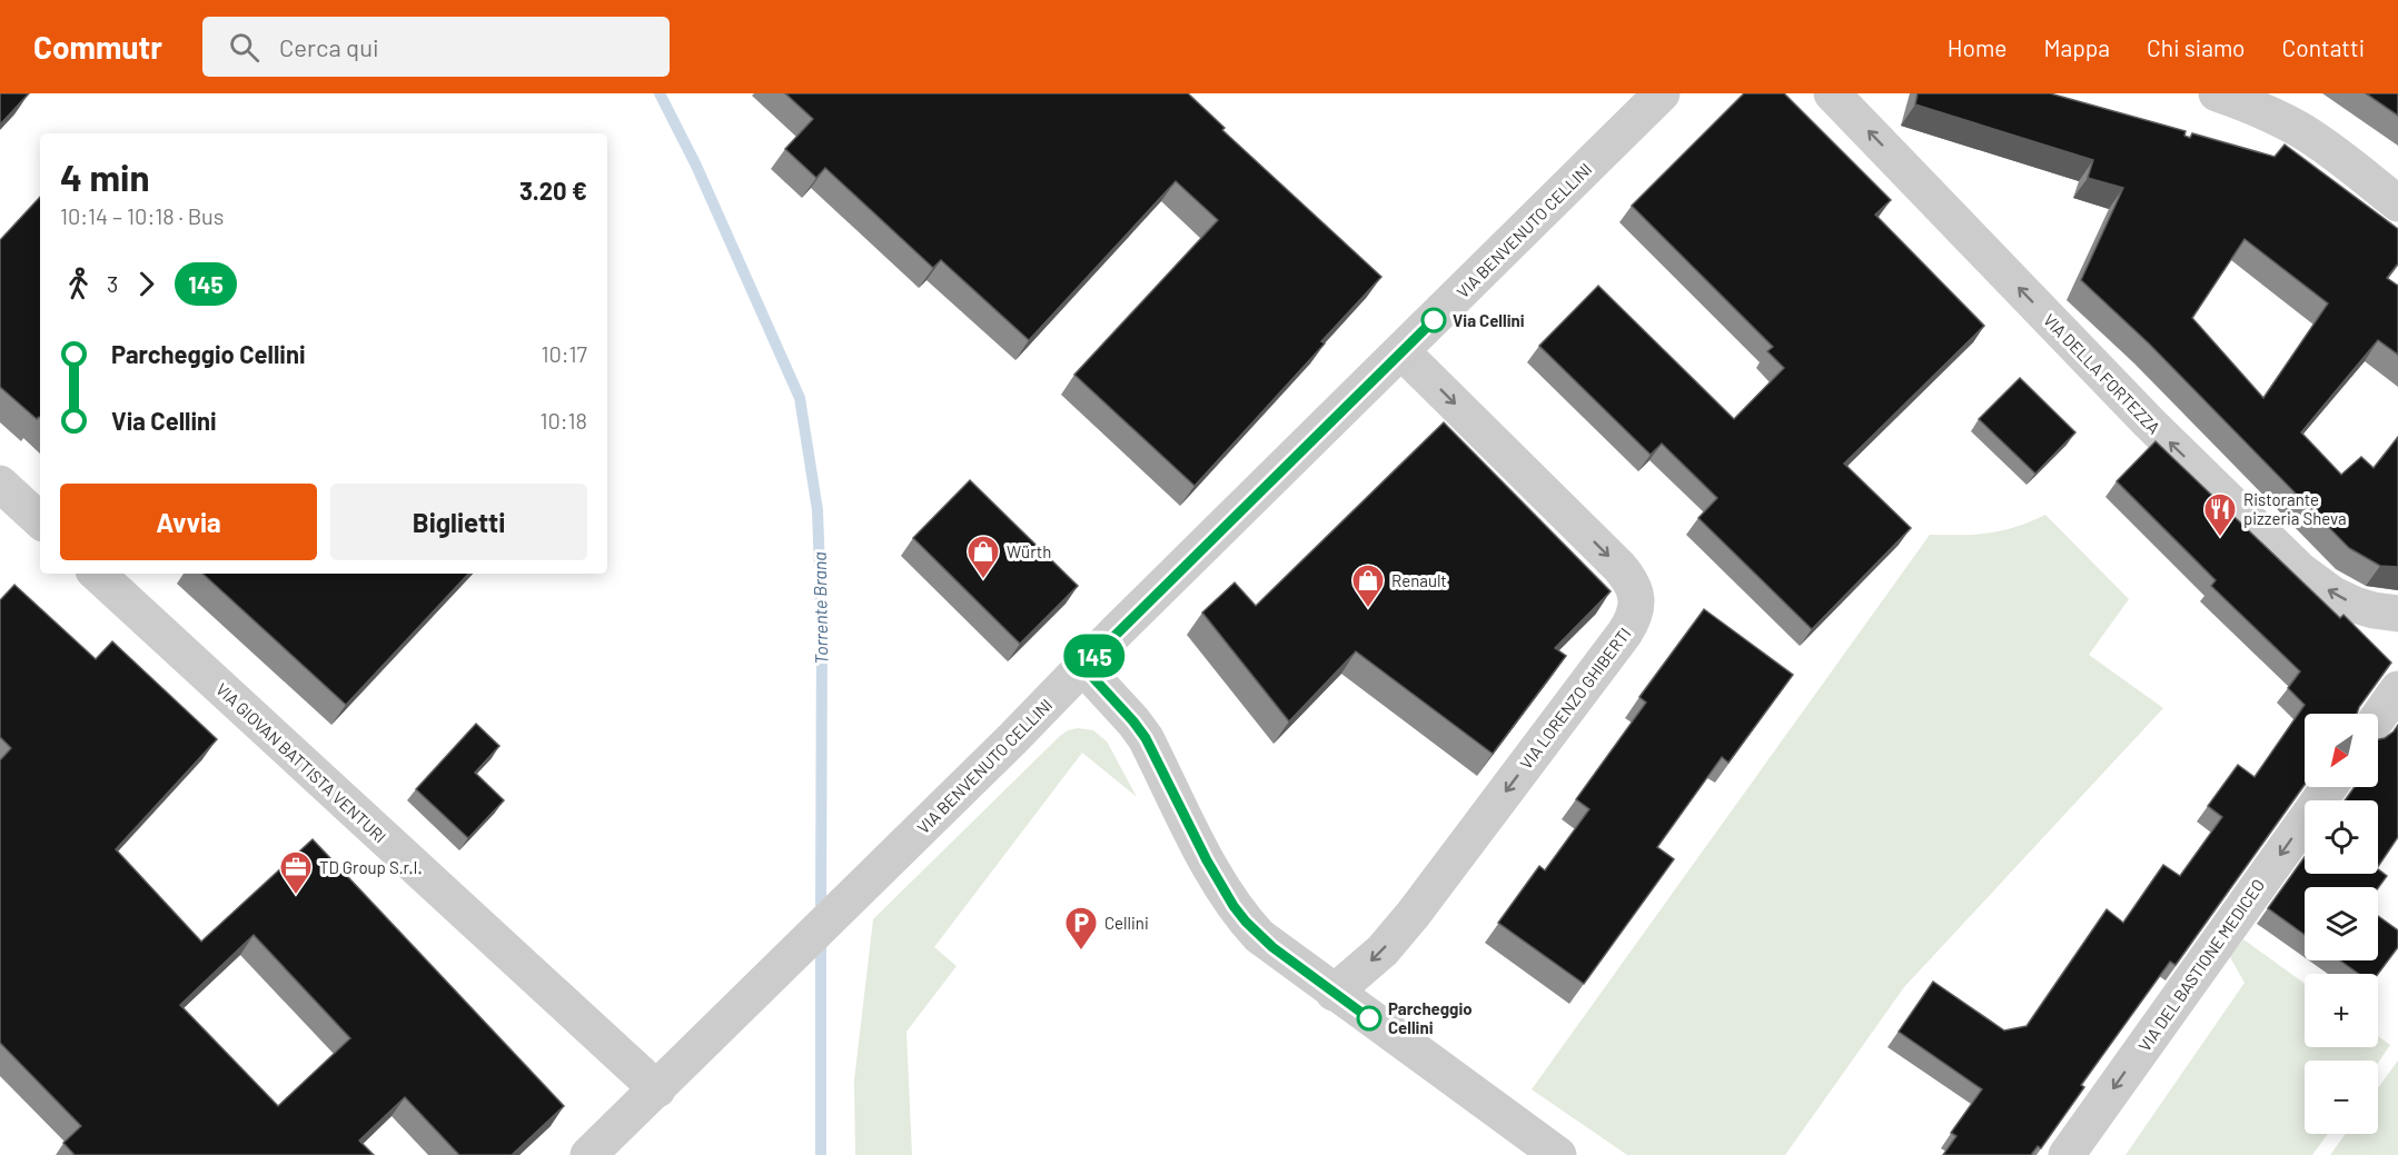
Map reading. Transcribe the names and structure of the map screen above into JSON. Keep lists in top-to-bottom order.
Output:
{
  "streets": {
    "street": [
      "VIA BENVENUTO CELLINI",
      "VIA DELLA FORTEZZA",
      "VIA LORENZO GHIBERTI",
      "VIA GIOVAN BATTISTA VENTURI",
      "VIA DEL BASTIONE MEDICEO"
    ]
  },
  "crossings": [
    ["VIA BENVENUTO CELLINI", "VIA LORENZO GHIBERTI"],
    ["VIA BENVENUTO CELLINI", "VIA GIOVAN BATTISTA VENTURI"]
  ],
  "one_way": ["VIA DELLA FORTEZZA", "VIA DEL BASTIONE MEDICEO"],
  "water": ["Torrente Brana"],
  "places": {
    "other": ["Via Cellini", "Parcheggio Cellini"],
    "restaurant": ["Ristorante pizzeria Sheva"],
    "shop": ["Würth", "Renault"],
    "office": ["TD Group S.r.l."],
    "parking": ["Cellini"]
  },
  "lines": ["bus line 145"],
  "north": "bottom left",
  "page": {
    "header": "Commutr",
    "search": "Cerca qui",
    "nav": [
      "Home",
      "Mappa",
      "Chi siamo",
      "Contatti"
    ],
    "on_map": "145",
    "heading": ["4 min", "10:14 – 10:18 · Bus", "3.20 €"],
    "legs": ["3", "145"],
    "list": [
      {
        "name": "Parcheggio Cellini",
        "value": "10:17"
      },
      {
        "name": "Via Cellini",
        "value": "10:18"
      }
    ],
    "buttons": ["Avvia", "Biglietti"],
    "map_buttons": ["+", "−"]
  }
}
